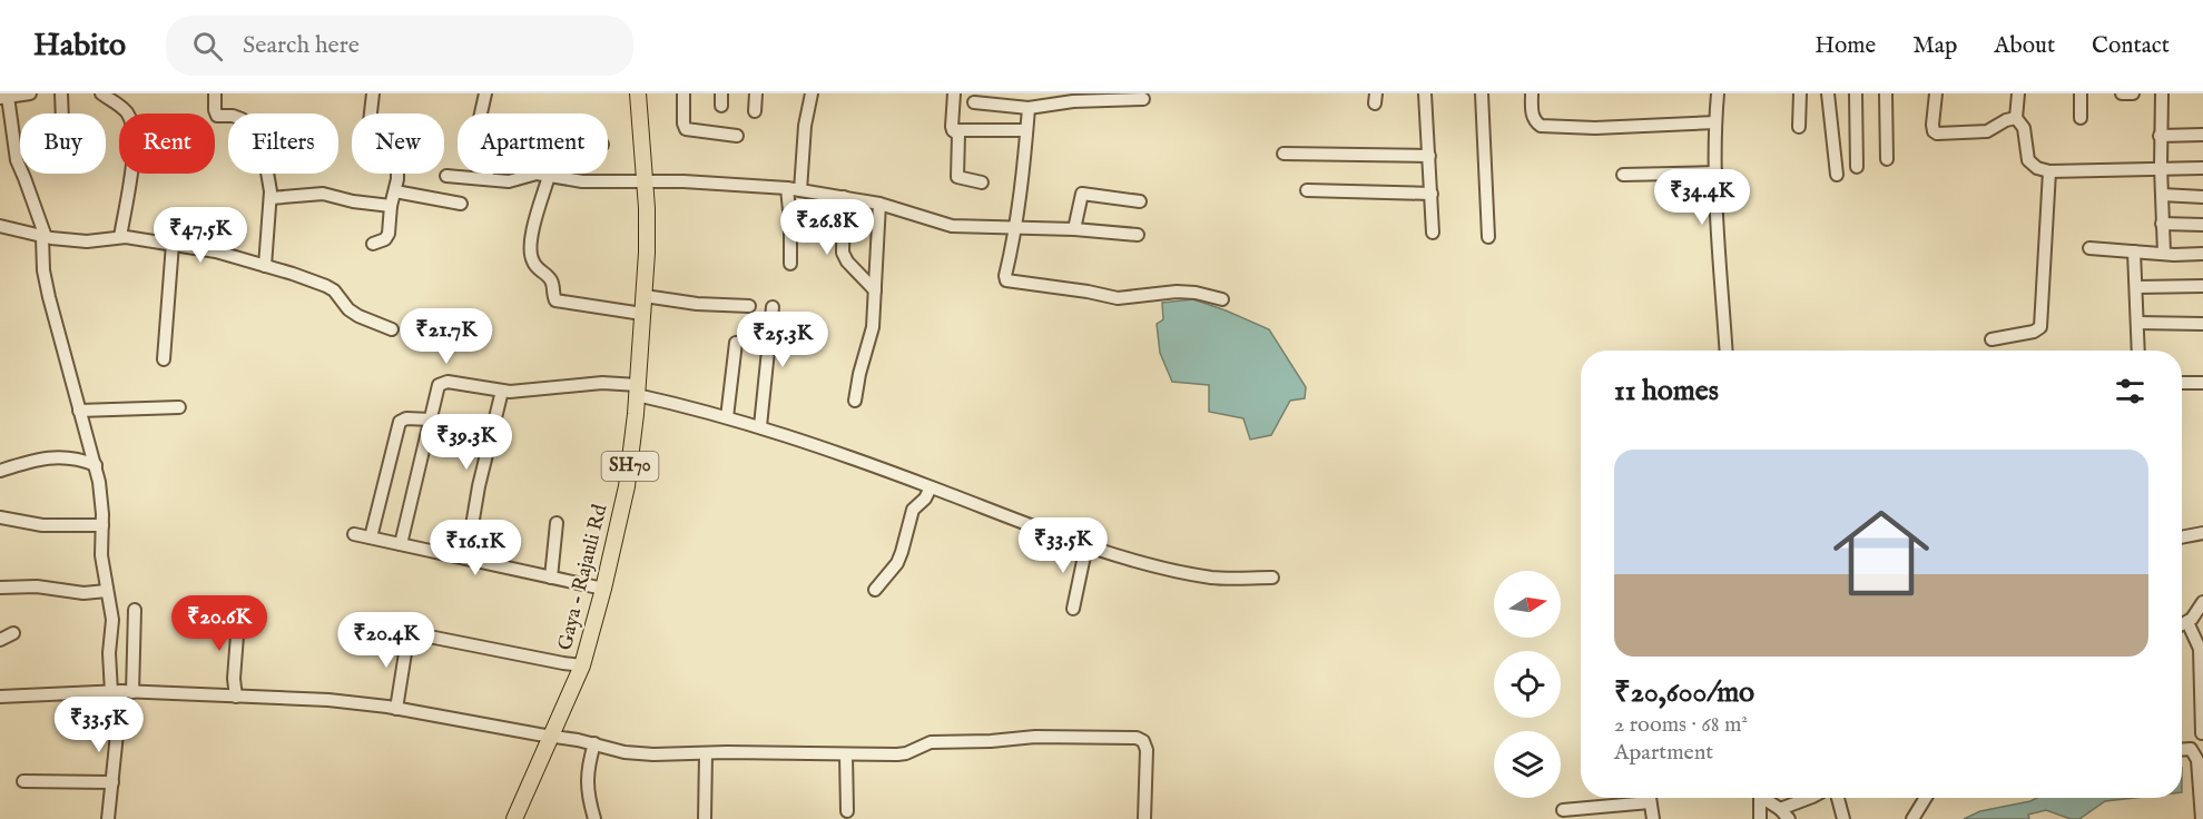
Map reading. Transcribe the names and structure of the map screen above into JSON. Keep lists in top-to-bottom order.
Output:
{
  "streets": {
    "main road": ["SH70", "Gaya - Rajauli Rd"]
  },
  "north": "right",
  "page": {
    "header": "Habito",
    "search": "Search here",
    "nav": [
      "Home",
      "Map",
      "About",
      "Contact"
    ],
    "chip": [
      "Buy",
      "Rent",
      "Filters",
      "New",
      "Apartment"
    ],
    "price": [
      "₹34.4K",
      "₹26.8K",
      "₹47.5K",
      "₹21.7K",
      "₹25.3K",
      "₹39.3K",
      "₹33.5K",
      "₹16.1K",
      "₹20.6K",
      "₹20.4K",
      "₹33.5K"
    ],
    "heading": "11 homes",
    "list": [
      {
        "name": "₹20,600/mo",
        "note": "2 rooms · 68 m² · Apartment"
      }
    ]
  }
}
